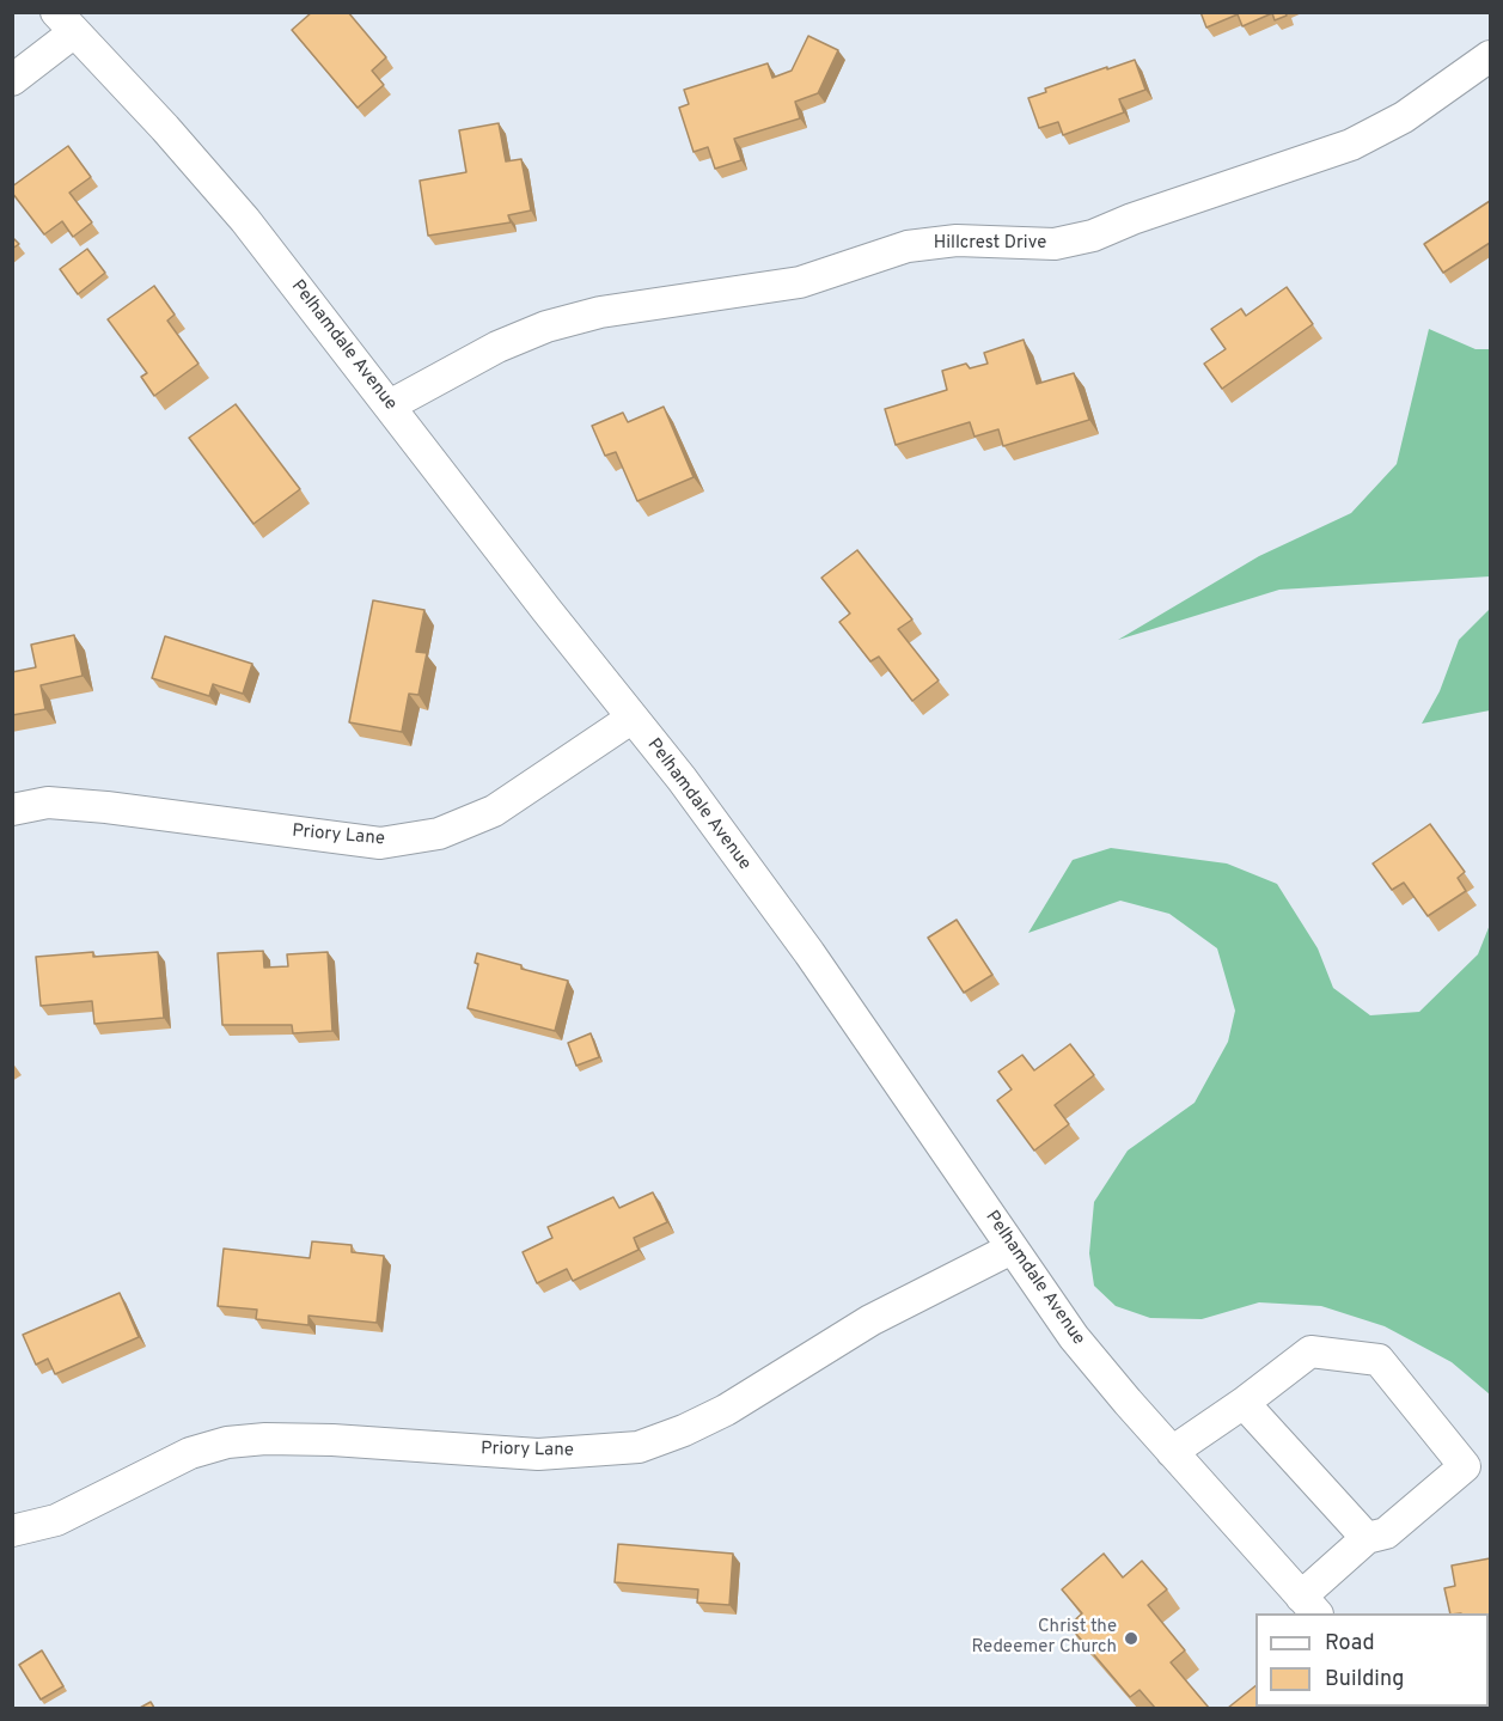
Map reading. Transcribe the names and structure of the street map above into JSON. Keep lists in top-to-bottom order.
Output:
{
  "streets": {
    "street": ["Hillcrest Drive", "Pelhamdale Avenue", "Priory Lane"]
  },
  "crossings": [
    ["Hillcrest Drive", "Pelhamdale Avenue"],
    ["Pelhamdale Avenue", "Priory Lane"]
  ],
  "places": ["Christ the Redeemer Church"],
  "legend": ["Road", "Building"]
}
